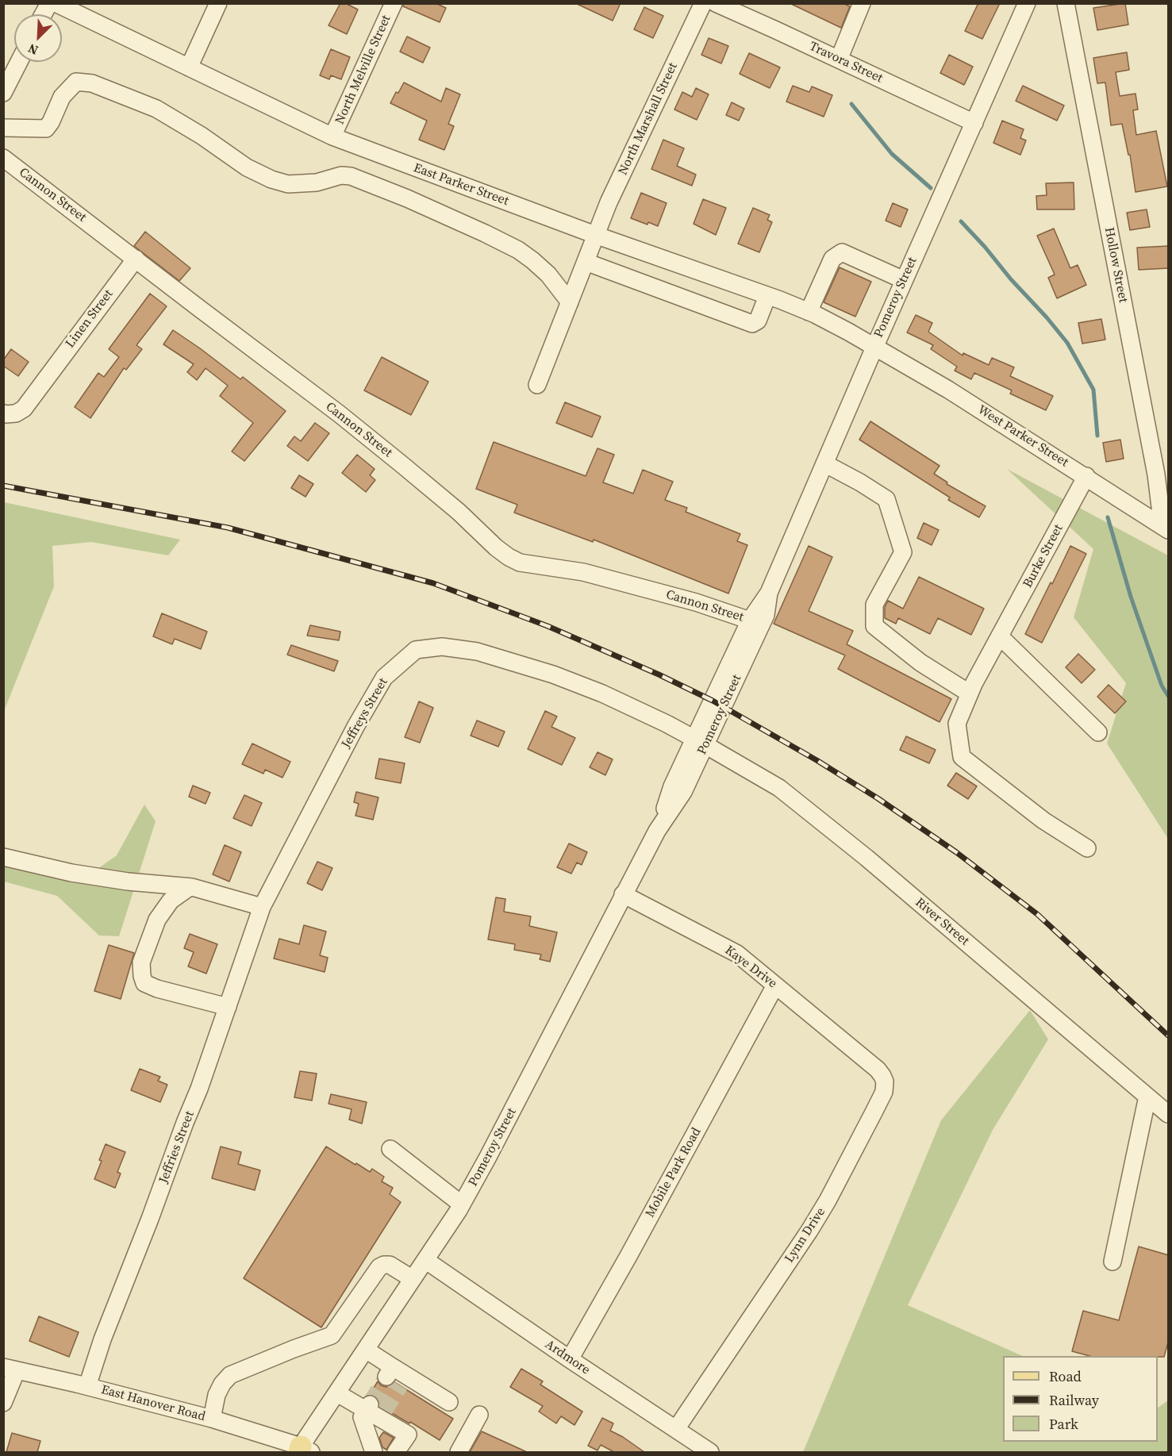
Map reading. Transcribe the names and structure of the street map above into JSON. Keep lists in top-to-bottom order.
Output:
{
  "streets": {
    "street": [
      "Travora Street",
      "North Melville Street",
      "North Marshall Street",
      "East Parker Street",
      "Cannon Street",
      "Hollow Street",
      "Pomeroy Street",
      "Linen Street",
      "West Parker Street",
      "Burke Street",
      "Jeffreys Street",
      "River Street",
      "Kaye Drive",
      "Jeffries Street",
      "Mobile Park Road",
      "Lynn Drive",
      "Ardmore",
      "East Hanover Road"
    ]
  },
  "crossings": [
    ["Travora Street", "Pomeroy Street"],
    ["North Melville Street", "East Parker Street"],
    ["North Marshall Street", "East Parker Street"],
    ["East Parker Street", "Pomeroy Street"],
    ["East Parker Street", "West Parker Street"],
    ["Cannon Street", "Pomeroy Street"],
    ["Cannon Street", "Linen Street"],
    ["Hollow Street", "West Parker Street"],
    ["Pomeroy Street", "West Parker Street"],
    ["Pomeroy Street", "River Street"],
    ["Pomeroy Street", "Kaye Drive"],
    ["Pomeroy Street", "Ardmore"],
    ["Pomeroy Street", "East Hanover Road"],
    ["West Parker Street", "Burke Street"],
    ["Jeffreys Street", "River Street"],
    ["Jeffreys Street", "Jeffries Street"],
    ["Kaye Drive", "Mobile Park Road"],
    ["Kaye Drive", "Lynn Drive"],
    ["Jeffries Street", "East Hanover Road"],
    ["Mobile Park Road", "Ardmore"],
    ["Lynn Drive", "Ardmore"]
  ],
  "legend": ["Road", "Railway", "Park"],
  "north": "bottom left"
}
